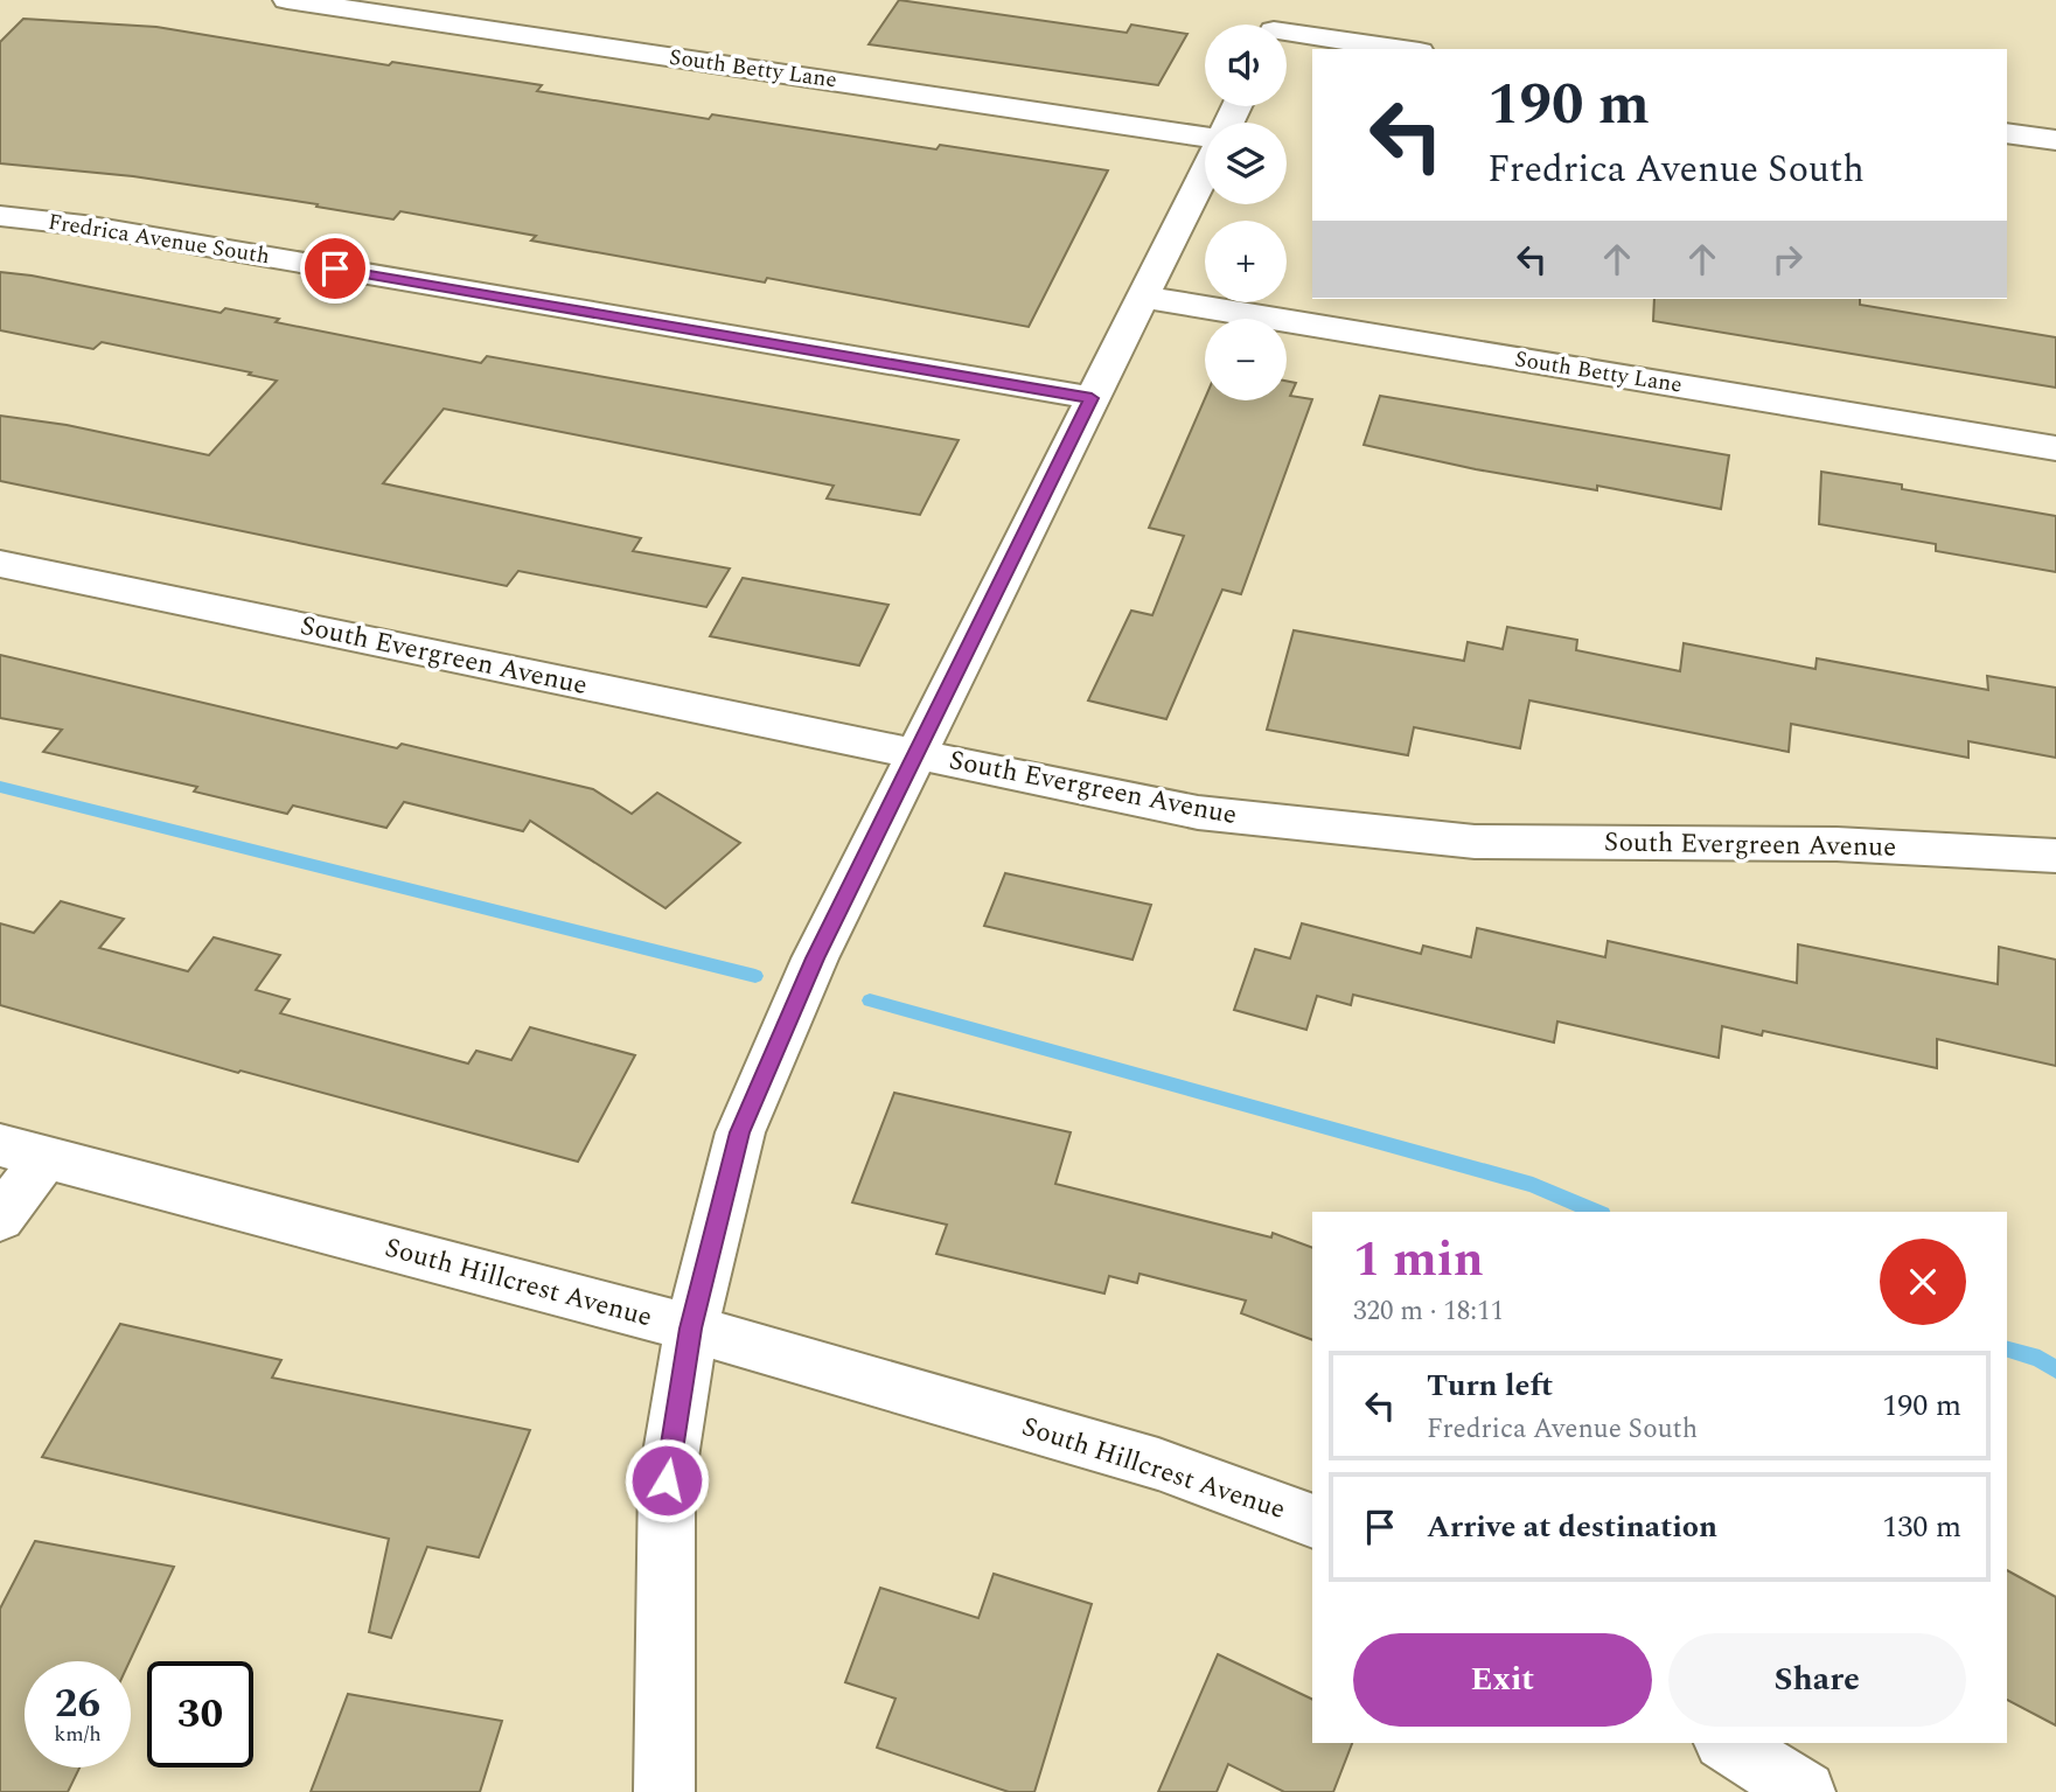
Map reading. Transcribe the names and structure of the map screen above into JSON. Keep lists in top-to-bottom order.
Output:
{
  "streets": {
    "street": [
      "South Betty Lane",
      "Fredrica Avenue South",
      "South Evergreen Avenue",
      "South Hillcrest Avenue"
    ]
  },
  "page": {
    "map_buttons": ["+", "−"],
    "turn": ["190 m", "Fredrica Avenue South"],
    "heading": ["1 min", "320 m · 18:11"],
    "list": [
      {
        "name": "Turn left",
        "note": "Fredrica Avenue South",
        "value": "190 m"
      },
      {
        "name": "Arrive at destination",
        "value": "130 m"
      }
    ],
    "buttons": ["Exit", "Share"],
    "speed": "26 km/h",
    "limit": "30"
  }
}
